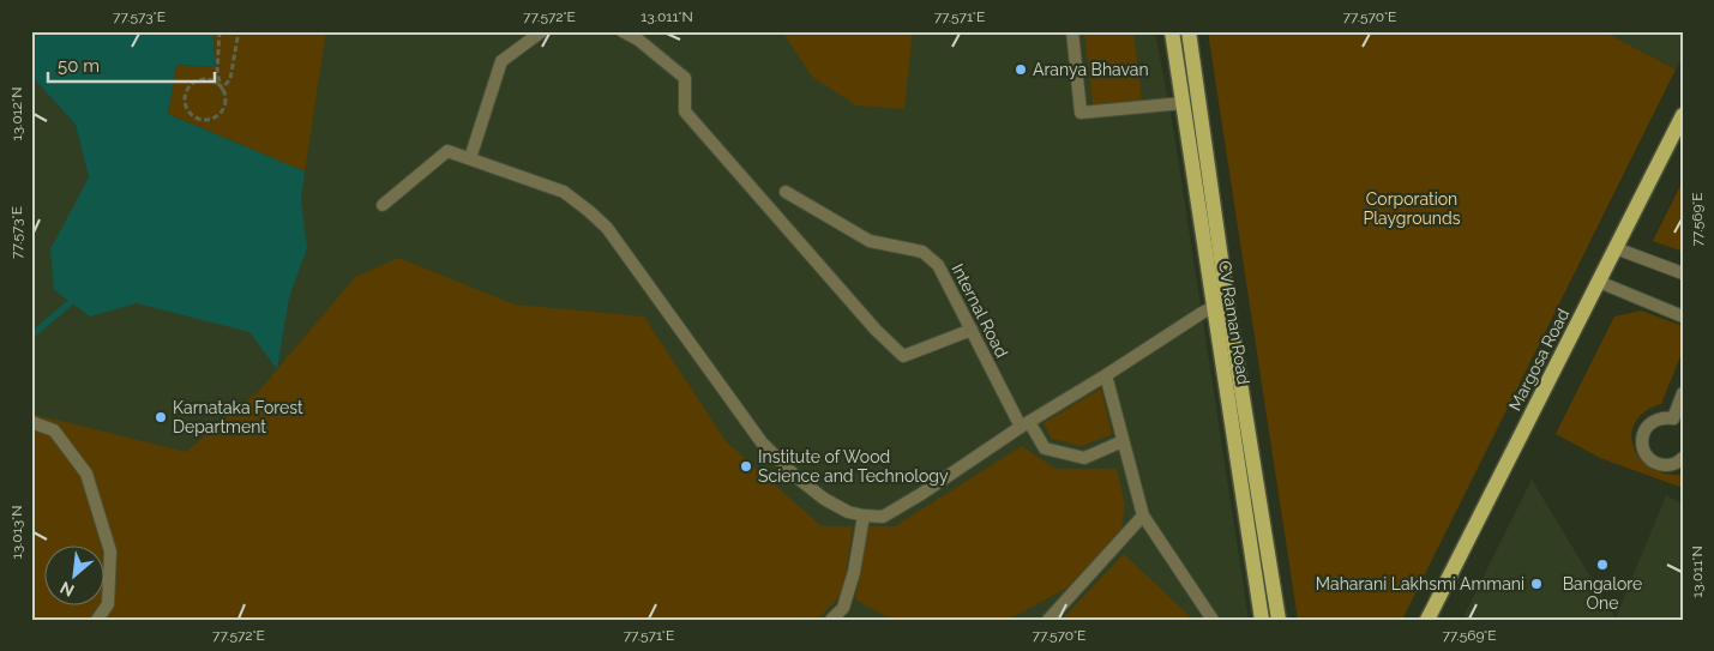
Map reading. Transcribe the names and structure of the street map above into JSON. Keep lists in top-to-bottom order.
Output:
{
  "streets": {
    "main road": ["CV Raman Road", "Margosa Road"],
    "lane": ["Internal Road"]
  },
  "parks": ["Corporation Playgrounds"],
  "places": [
    "Aranya Bhavan",
    "Karnataka Forest Department",
    "Institute of Wood Science and Technology",
    "Bangalore One",
    "Maharani Lakhsmi Ammani"
  ],
  "scale_bar": "50 m",
  "north": "bottom left",
  "coordinates": [
    "77.573°E",
    "77.572°E",
    "13.011°N",
    "77.571°E",
    "77.570°E",
    "13.012°N",
    "77.569°E",
    "13.013°N"
  ]
}
